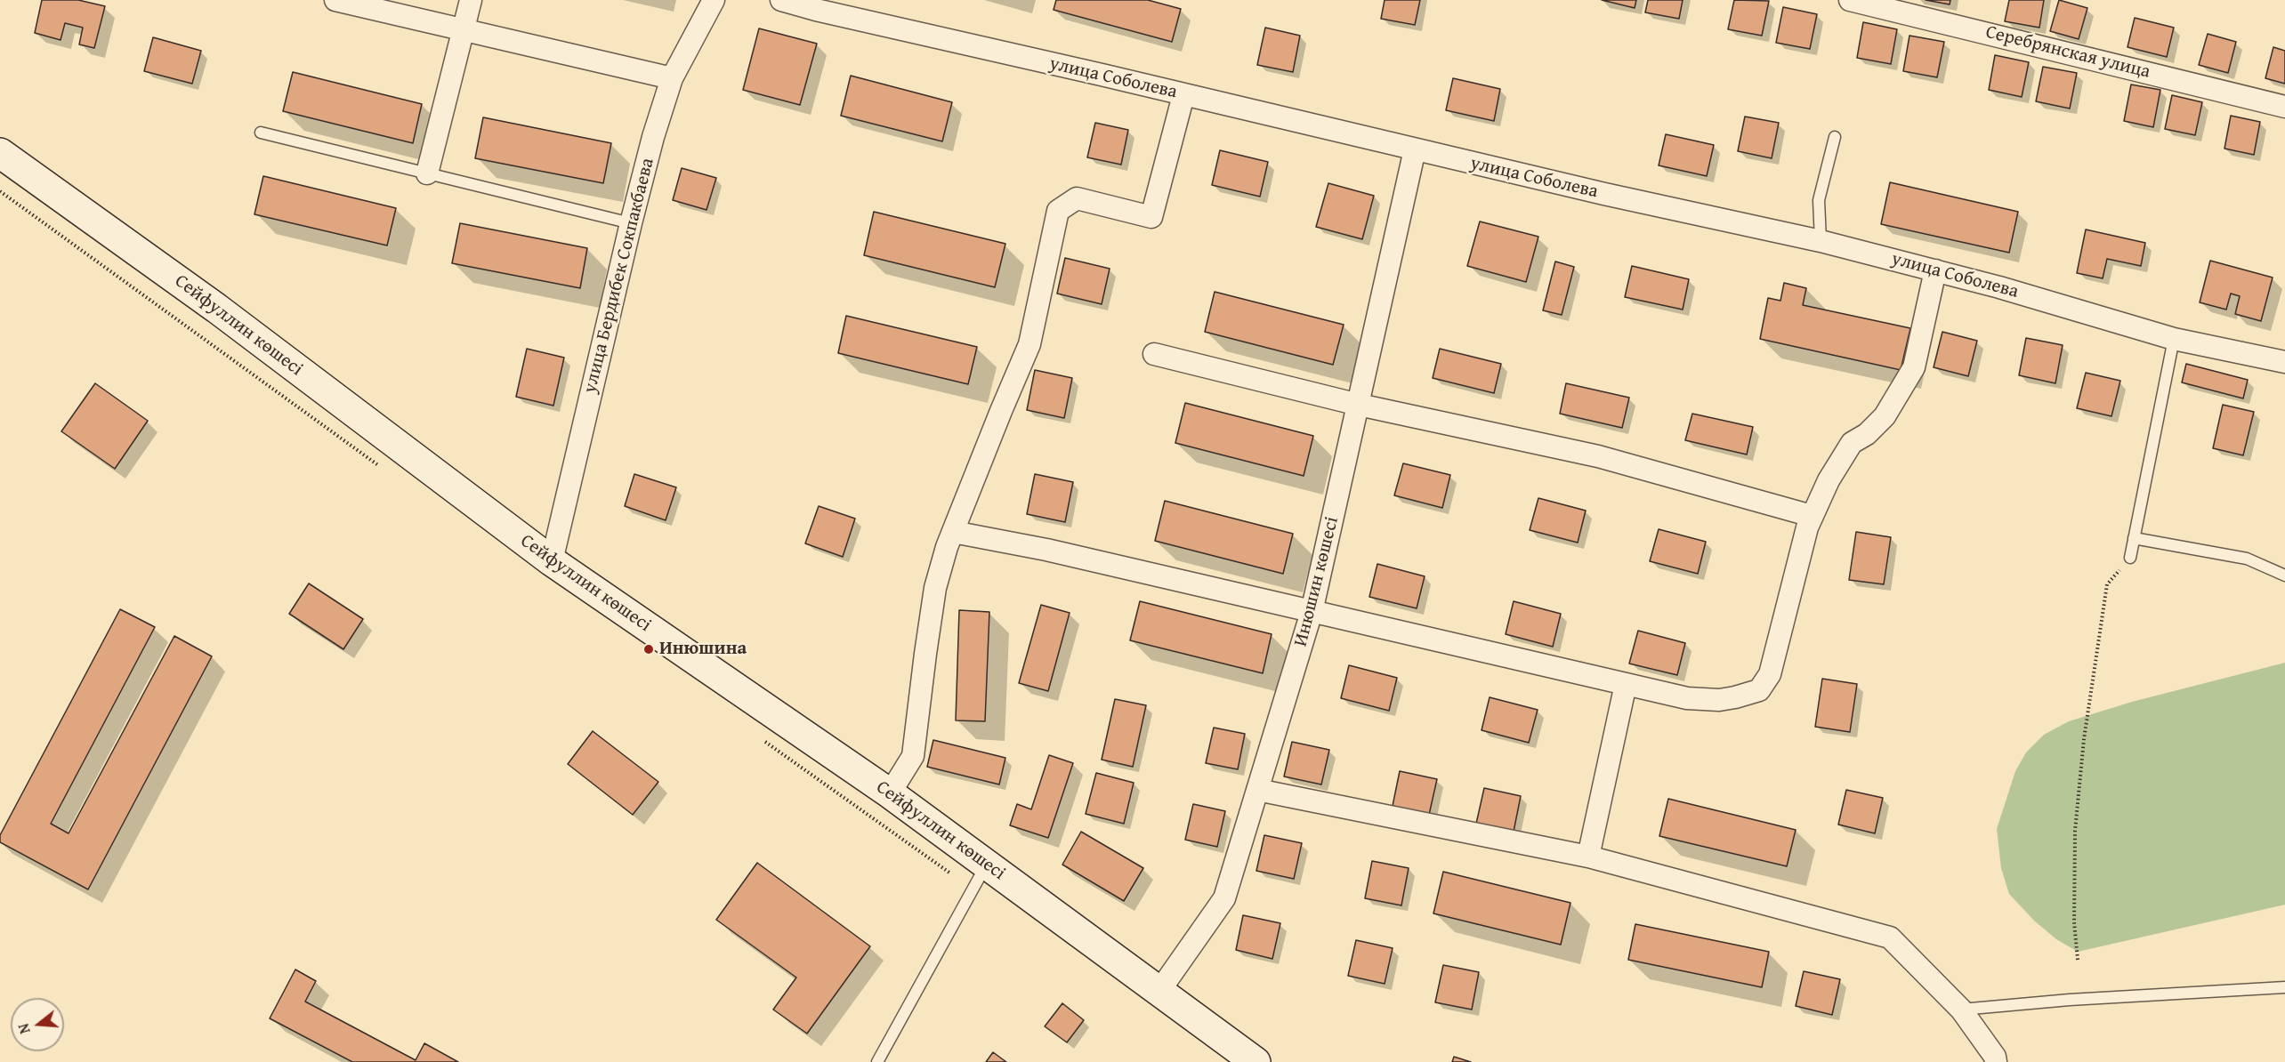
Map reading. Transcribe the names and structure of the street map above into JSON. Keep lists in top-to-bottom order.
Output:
{
  "streets": {
    "main road": ["Сейфуллин көшесі"],
    "street": [
      "Серебрянская улица",
      "улица Соболева",
      "улица Бердибек Сокпакбаева",
      "Инюшин көшесі"
    ]
  },
  "crossings": [
    ["улица Соболева", "Инюшин көшесі"],
    ["улица Бердибек Сокпакбаева", "Сейфуллин көшесі"],
    ["Сейфуллин көшесі", "Инюшин көшесі"]
  ],
  "places": ["Инюшина"],
  "north": "left"
}
